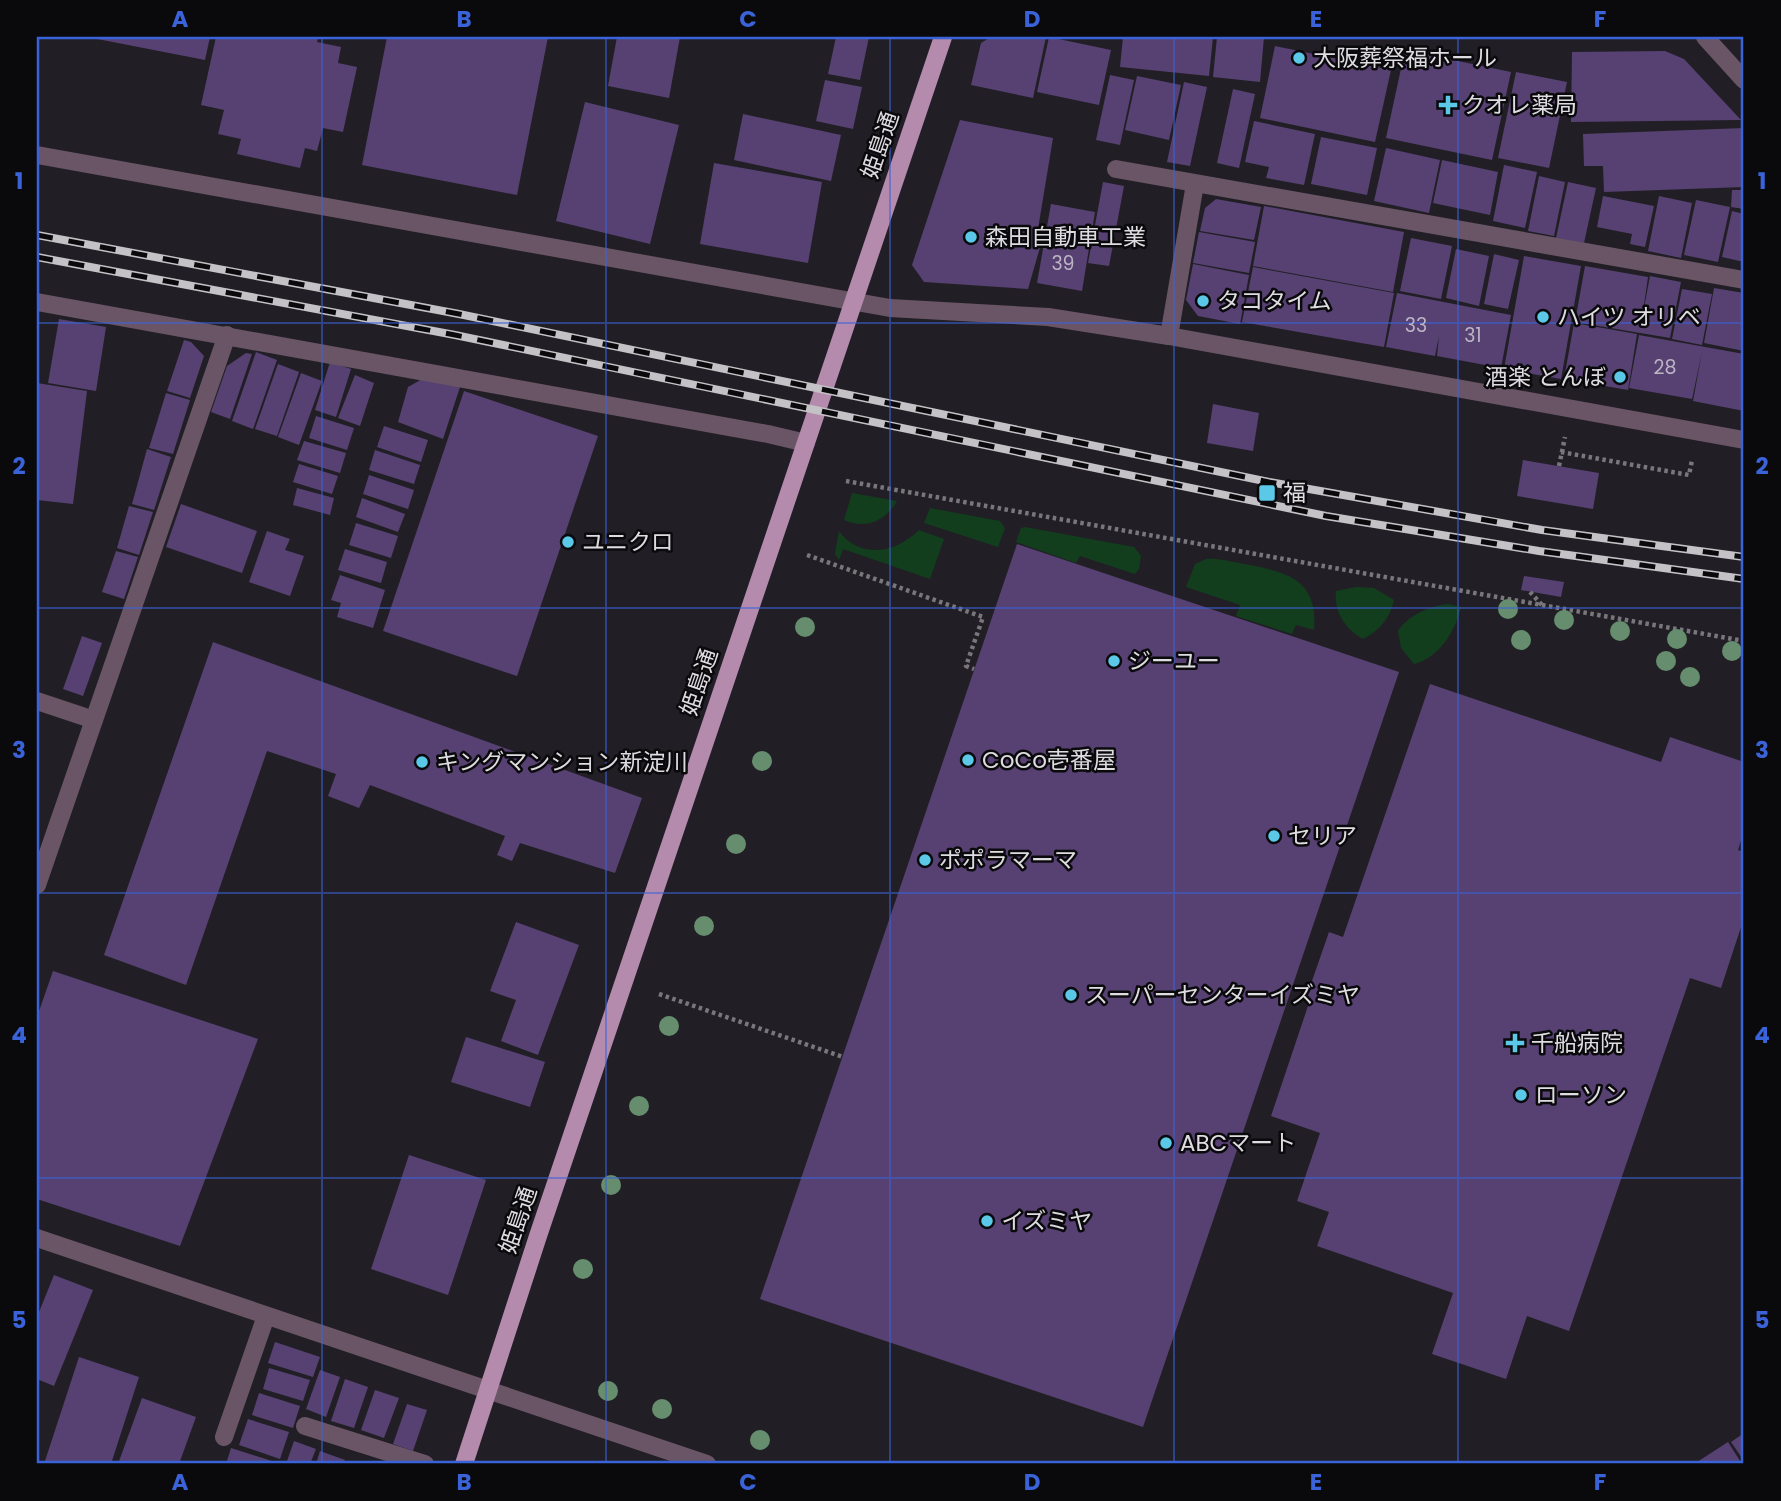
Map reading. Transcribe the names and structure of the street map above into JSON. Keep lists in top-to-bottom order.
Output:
{
  "streets": {
    "main road": ["姫島通"]
  },
  "places": {
    "other": [
      "大阪葬祭福ホール",
      "森田自動車工業",
      "タコタイム",
      "ハイツ オリベ",
      "酒楽 とんぼ",
      "ユニクロ",
      "ジーユー",
      "CoCo壱番屋",
      "キングマンション新淀川",
      "セリア",
      "ポポラマーマ",
      "スーパーセンターイズミヤ",
      "ローソン",
      "ABCマート",
      "イズミヤ"
    ],
    "health": ["クオレ薬局", "千船病院"],
    "transit": ["福"]
  },
  "house_numbers": [
    "39",
    "33",
    "31",
    "28"
  ],
  "grid": {
    "columns": [
      "A",
      "B",
      "C",
      "D",
      "E",
      "F"
    ],
    "rows": [
      "1",
      "2",
      "3",
      "4",
      "5"
    ]
  }
}
